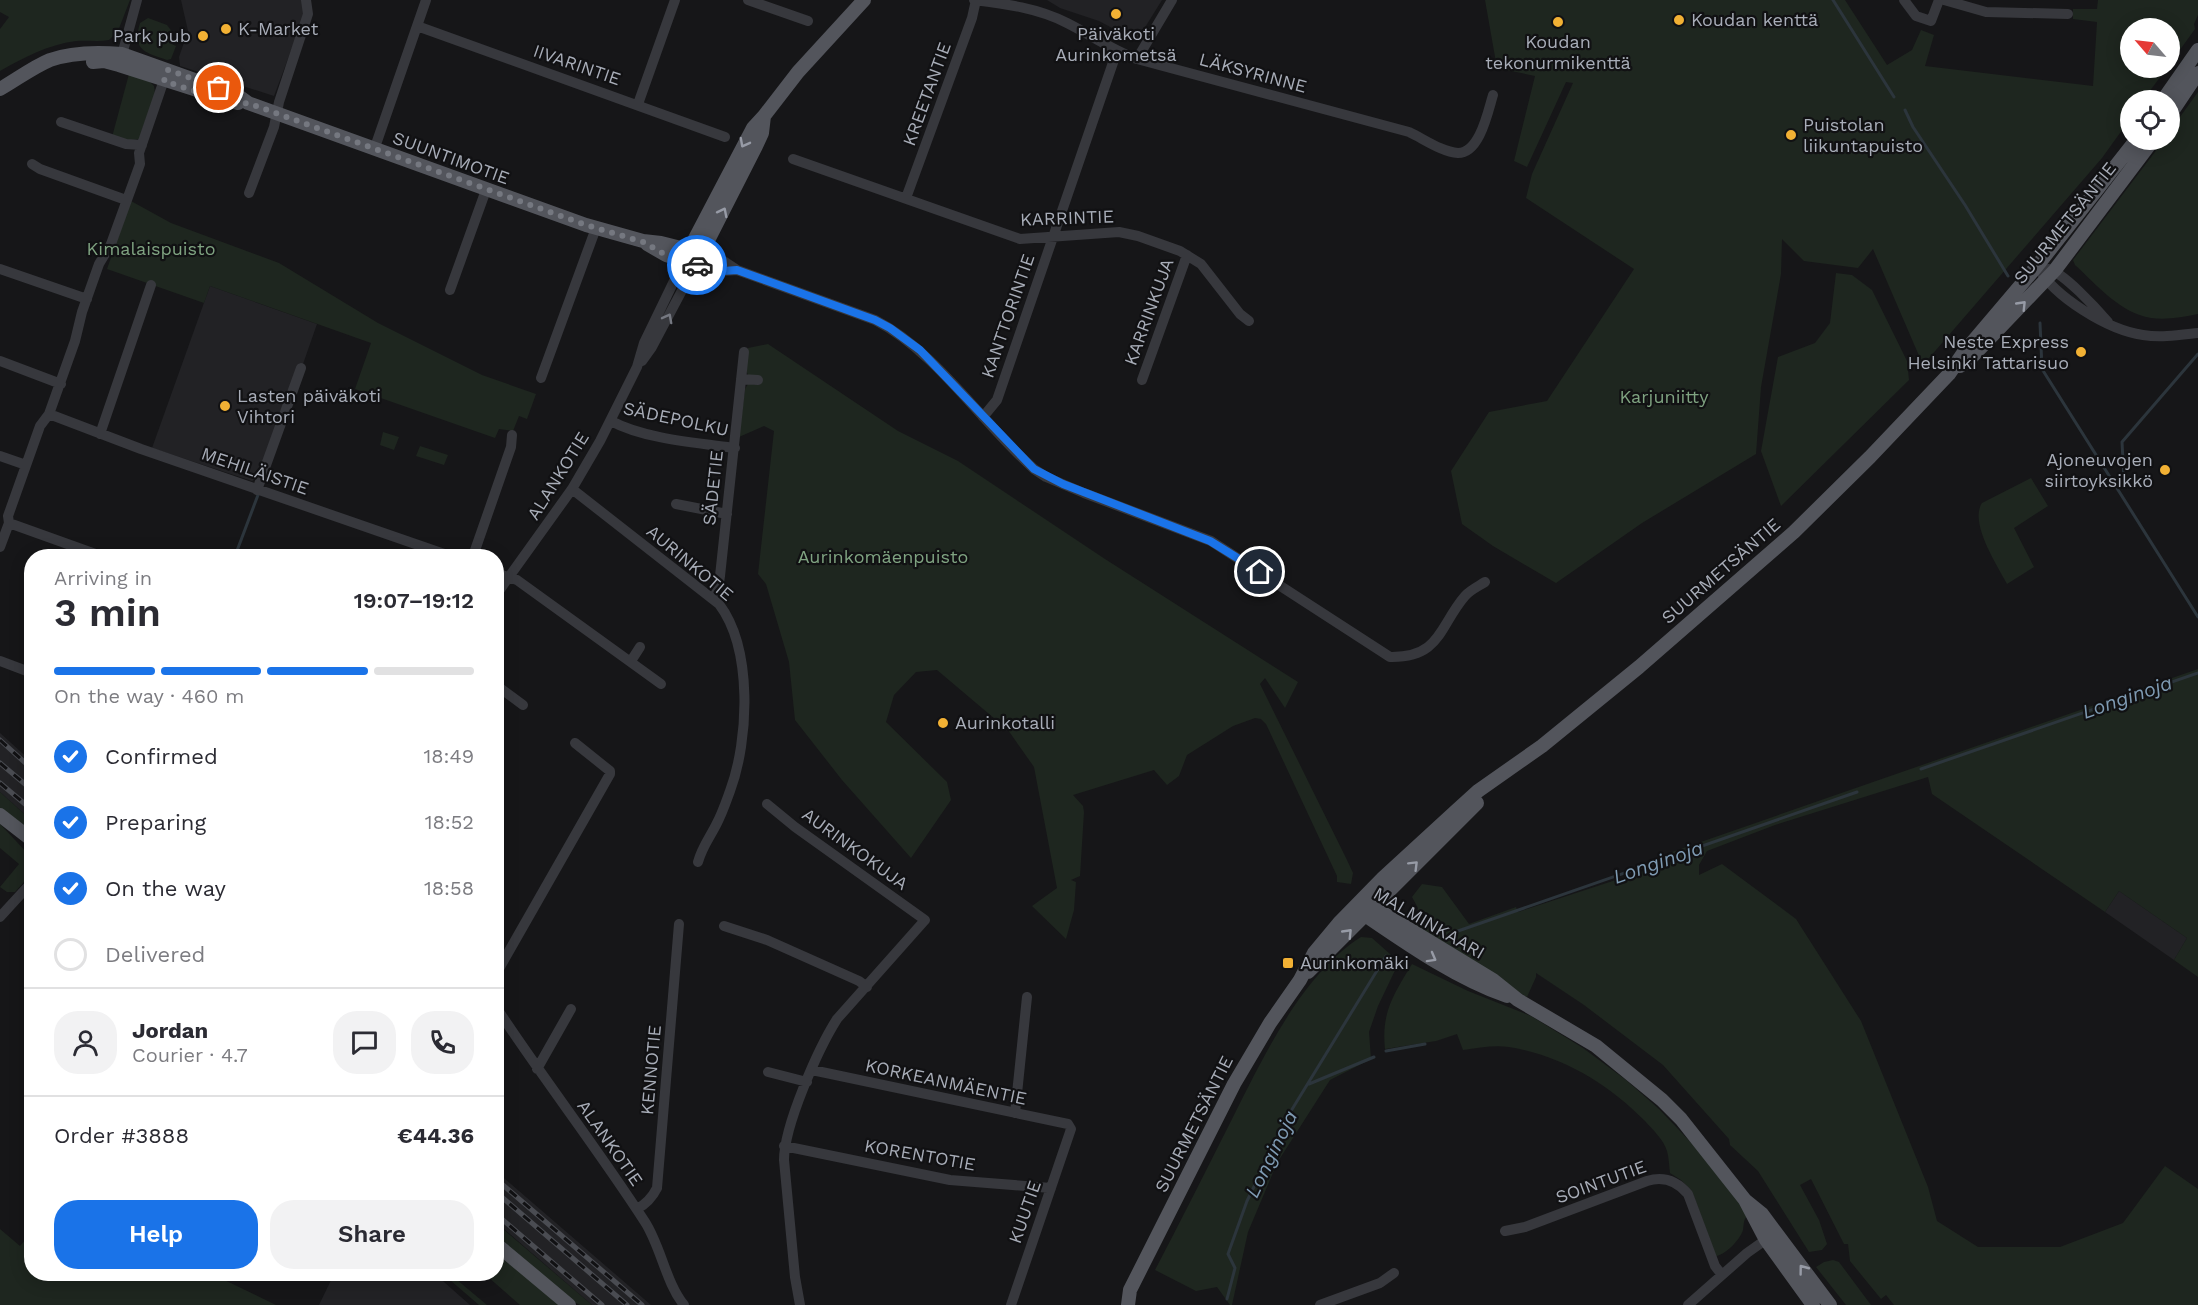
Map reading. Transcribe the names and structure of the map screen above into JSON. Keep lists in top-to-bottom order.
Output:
{
  "streets": {
    "main road": ["SUUNTIMOTIE", "SUURMETSÄNTIE", "MALMINKAARI"],
    "street": [
      "IIVARINTIE",
      "LÄKSYRINNE",
      "KREETANTIE",
      "KARRINTIE",
      "KARRINKUJA",
      "KANTTORINTIE",
      "SÄDEPOLKU",
      "MEHILÄISTIE",
      "ALANKOTIE",
      "SÄDETIE",
      "AURINKOTIE",
      "AURINKOKUJA",
      "KENNOTIE",
      "KORKEANMÄENTIE",
      "KORENTOTIE",
      "SOINTUTIE",
      "KUUTIE"
    ]
  },
  "crossings": [
    ["LÄKSYRINNE", "KREETANTIE"],
    ["LÄKSYRINNE", "KANTTORINTIE"],
    ["KREETANTIE", "KARRINTIE"],
    ["SUUNTIMOTIE", "ALANKOTIE"],
    ["KARRINTIE", "KARRINKUJA"],
    ["KARRINTIE", "KANTTORINTIE"],
    ["SUURMETSÄNTIE", "MALMINKAARI"],
    ["SÄDEPOLKU", "ALANKOTIE"],
    ["SÄDEPOLKU", "SÄDETIE"],
    ["ALANKOTIE", "AURINKOTIE"],
    ["ALANKOTIE", "KENNOTIE"],
    ["SÄDETIE", "AURINKOTIE"],
    ["KORKEANMÄENTIE", "KUUTIE"],
    ["KORENTOTIE", "KUUTIE"]
  ],
  "water": ["Longinoja"],
  "parks": ["Kimalaispuisto", "Karjuniitty", "Aurinkomäenpuisto"],
  "places": {
    "other": [
      "Päiväkoti Aurinkometsä",
      "Koudan kenttä",
      "Koudan tekonurmikenttä",
      "K-Market",
      "Park pub",
      "Puistolan liikuntapuisto",
      "Neste Express Helsinki Tattarisuo",
      "Lasten päiväkoti Vihtori",
      "Ajoneuvojen siirtoyksikkö",
      "Aurinkotalli"
    ],
    "transit": ["Aurinkomäki"]
  },
  "north": "top left",
  "page": {
    "heading": ["3 min", "Arriving in", "19:07–19:12"],
    "panel": [
      "Jordan",
      "Courier · 4.7",
      "Order #3888",
      "€44.36"
    ],
    "bar": "On the way · 460 m",
    "list": [
      ["Confirmed", "18:49"],
      ["Preparing", "18:52"],
      ["On the way", "18:58"],
      "Delivered"
    ],
    "buttons": ["Help", "Share"]
  }
}
